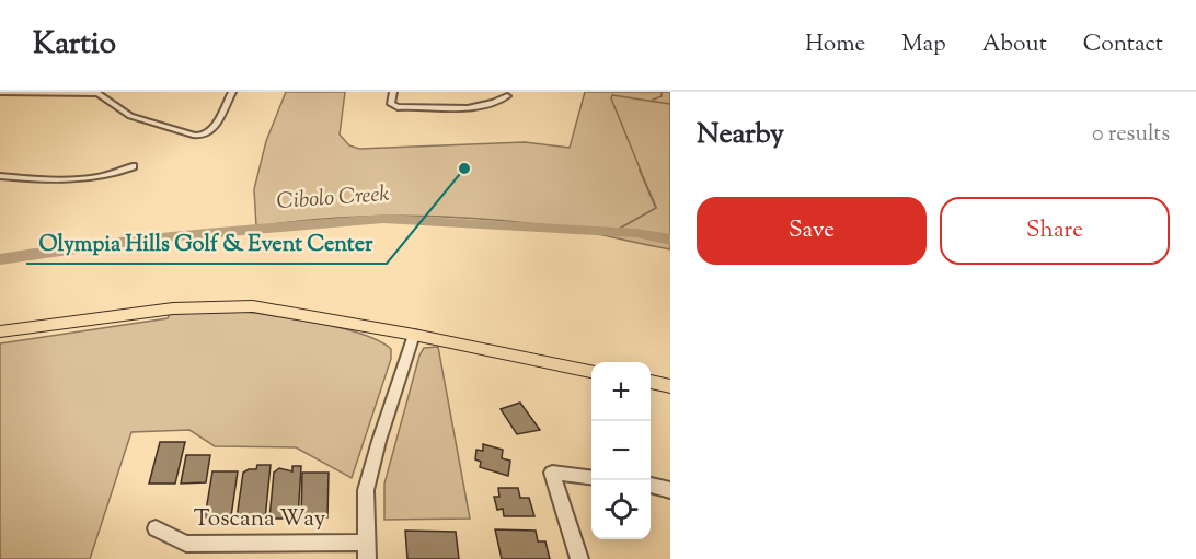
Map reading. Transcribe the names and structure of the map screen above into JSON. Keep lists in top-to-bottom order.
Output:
{
  "streets": {
    "street": ["Toscana Way"]
  },
  "water": ["Cibolo Creek"],
  "places": ["Olympia Hills Golf & Event Center"],
  "page": {
    "header": "Kartio",
    "nav": [
      "Home",
      "Map",
      "About",
      "Contact"
    ],
    "heading": ["Nearby", "0 results"],
    "buttons": ["Save", "Share"],
    "map_buttons": ["+", "−"]
  }
}
